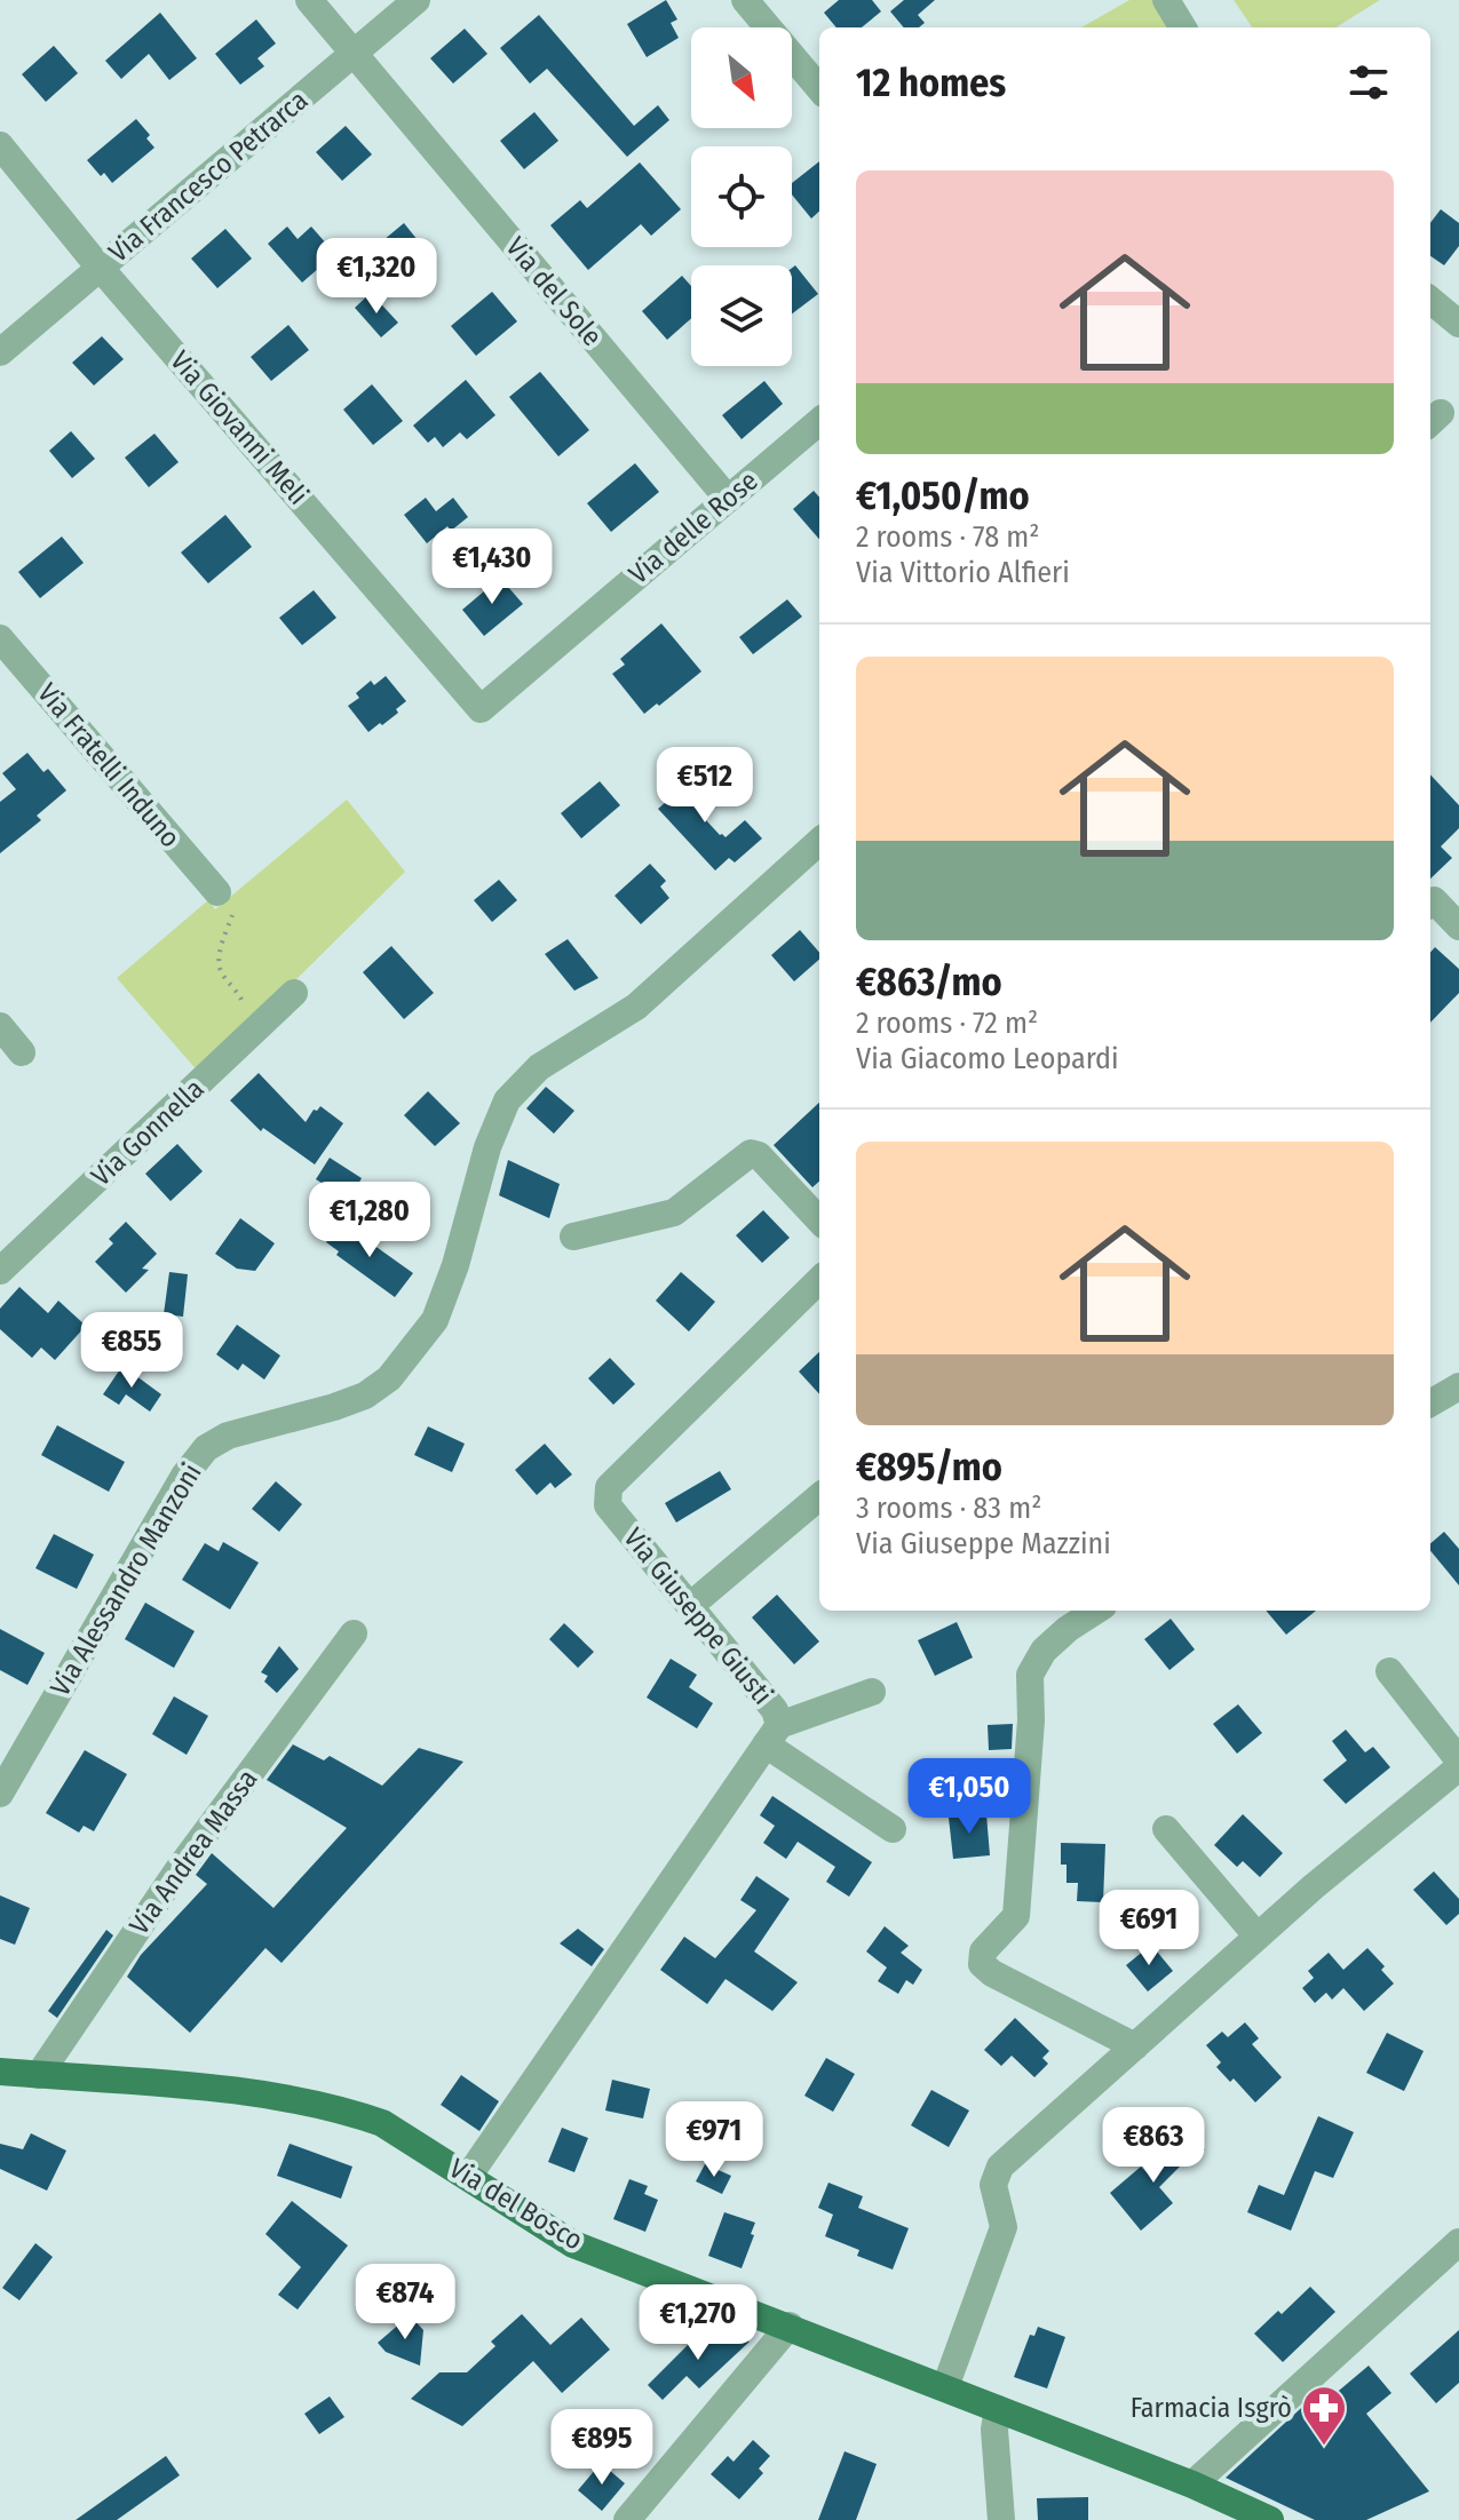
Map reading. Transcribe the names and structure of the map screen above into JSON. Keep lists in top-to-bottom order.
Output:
{
  "streets": {
    "main road": ["Via del Bosco"],
    "street": [
      "Via Francesco Petrarca",
      "Via del Sole",
      "Via Giovanni Meli",
      "Via delle Rose",
      "Via Fratelli Induno",
      "Via Gonnella",
      "Via Alessandro Manzoni",
      "Via Giuseppe Giusti",
      "Via Andrea Massa"
    ]
  },
  "crossings": [
    ["Via Francesco Petrarca", "Via del Sole"],
    ["Via Francesco Petrarca", "Via Giovanni Meli"],
    ["Via del Sole", "Via delle Rose"],
    ["Via Giovanni Meli", "Via delle Rose"],
    ["Via Giuseppe Giusti", "Via del Bosco"],
    ["Via Andrea Massa", "Via del Bosco"]
  ],
  "places": {
    "pharmacy": ["Farmacia Isgrò"]
  },
  "north": "bottom right",
  "page": {
    "heading": "12 homes",
    "list": [
      {
        "name": "€1,050/mo",
        "note": "2 rooms · 78 m² · Via Vittorio Alfieri"
      },
      {
        "name": "€863/mo",
        "note": "2 rooms · 72 m² · Via Giacomo Leopardi"
      },
      {
        "name": "€895/mo",
        "note": "3 rooms · 83 m² · Via Giuseppe Mazzini"
      }
    ],
    "price": [
      "€1,320",
      "€1,430",
      "€512",
      "€1,280",
      "€855",
      "€1,050",
      "€691",
      "€971",
      "€863",
      "€874",
      "€1,270",
      "€895"
    ]
  }
}
